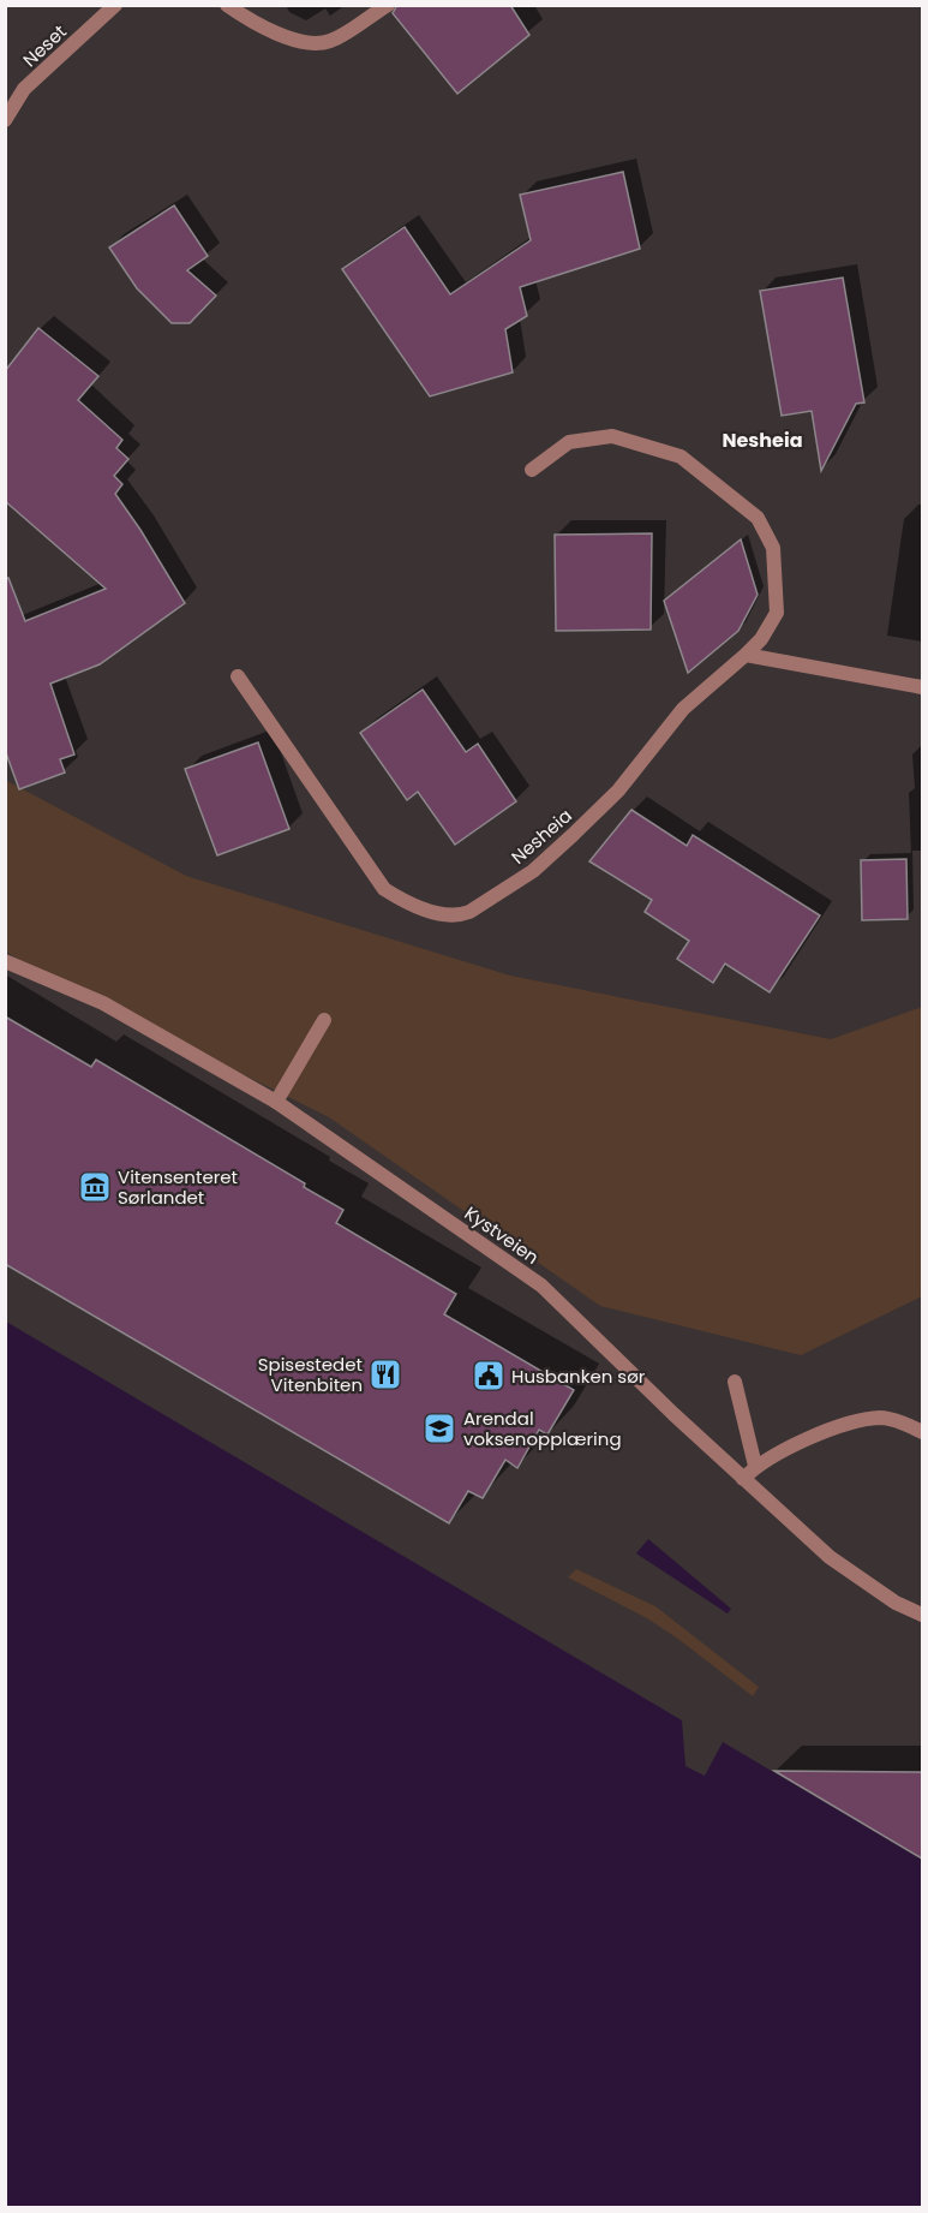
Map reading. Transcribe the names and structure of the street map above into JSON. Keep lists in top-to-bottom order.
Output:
{
  "streets": {
    "street": ["Neset", "Nesheia", "Kystveien"]
  },
  "districts": ["Nesheia"],
  "places": {
    "museum": ["Vitensenteret Sørlandet"],
    "restaurant": ["Spisestedet Vitenbiten"],
    "public building": ["Husbanken sør"],
    "school or university": ["Arendal voksenopplæring"]
  }
}
